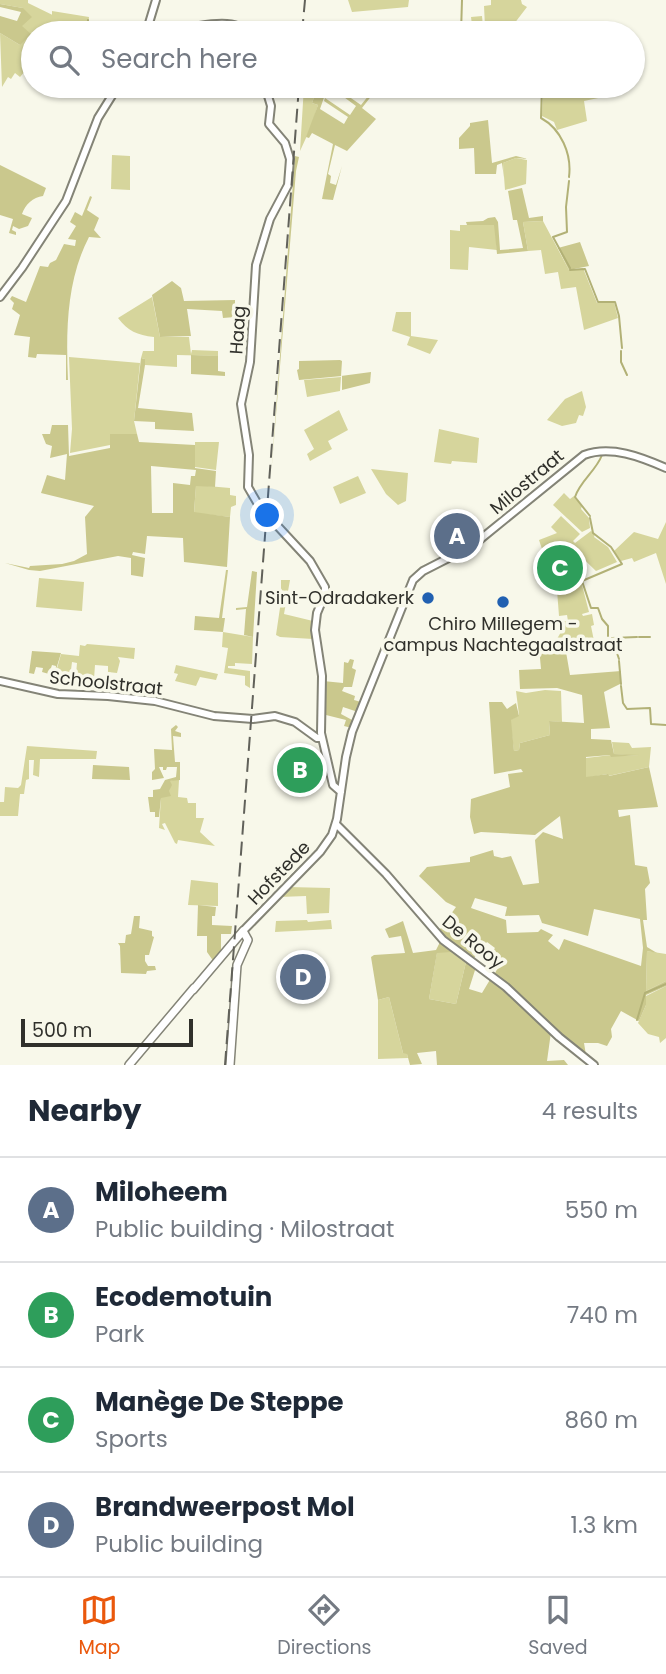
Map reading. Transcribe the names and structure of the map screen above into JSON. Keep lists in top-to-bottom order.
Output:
{
  "streets": {
    "street": [
      "Haag",
      "Milostraat",
      "Schoolstraat",
      "Hofstede",
      "De Rooy"
    ]
  },
  "crossings": [
    ["Haag", "Schoolstraat"],
    ["Milostraat", "Hofstede"],
    ["Hofstede", "De Rooy"]
  ],
  "places": ["Sint-Odradakerk", "Chiro Millegem - campus Nachtegaalstraat"],
  "scale_bar": "500 m",
  "page": {
    "search": "Search here",
    "pins": [
      "A",
      "C",
      "B",
      "D"
    ],
    "scale": "500 m",
    "heading": ["Nearby", "4 results"],
    "list": [
      {
        "mark": "A",
        "name": "Miloheem",
        "note": "Public building · Milostraat",
        "value": "550 m"
      },
      {
        "mark": "B",
        "name": "Ecodemotuin",
        "note": "Park",
        "value": "740 m"
      },
      {
        "mark": "C",
        "name": "Manège De Steppe",
        "note": "Sports",
        "value": "860 m"
      },
      {
        "mark": "D",
        "name": "Brandweerpost Mol",
        "note": "Public building",
        "value": "1.3 km"
      }
    ],
    "nav": ["Map", "Directions", "Saved"]
  }
}
